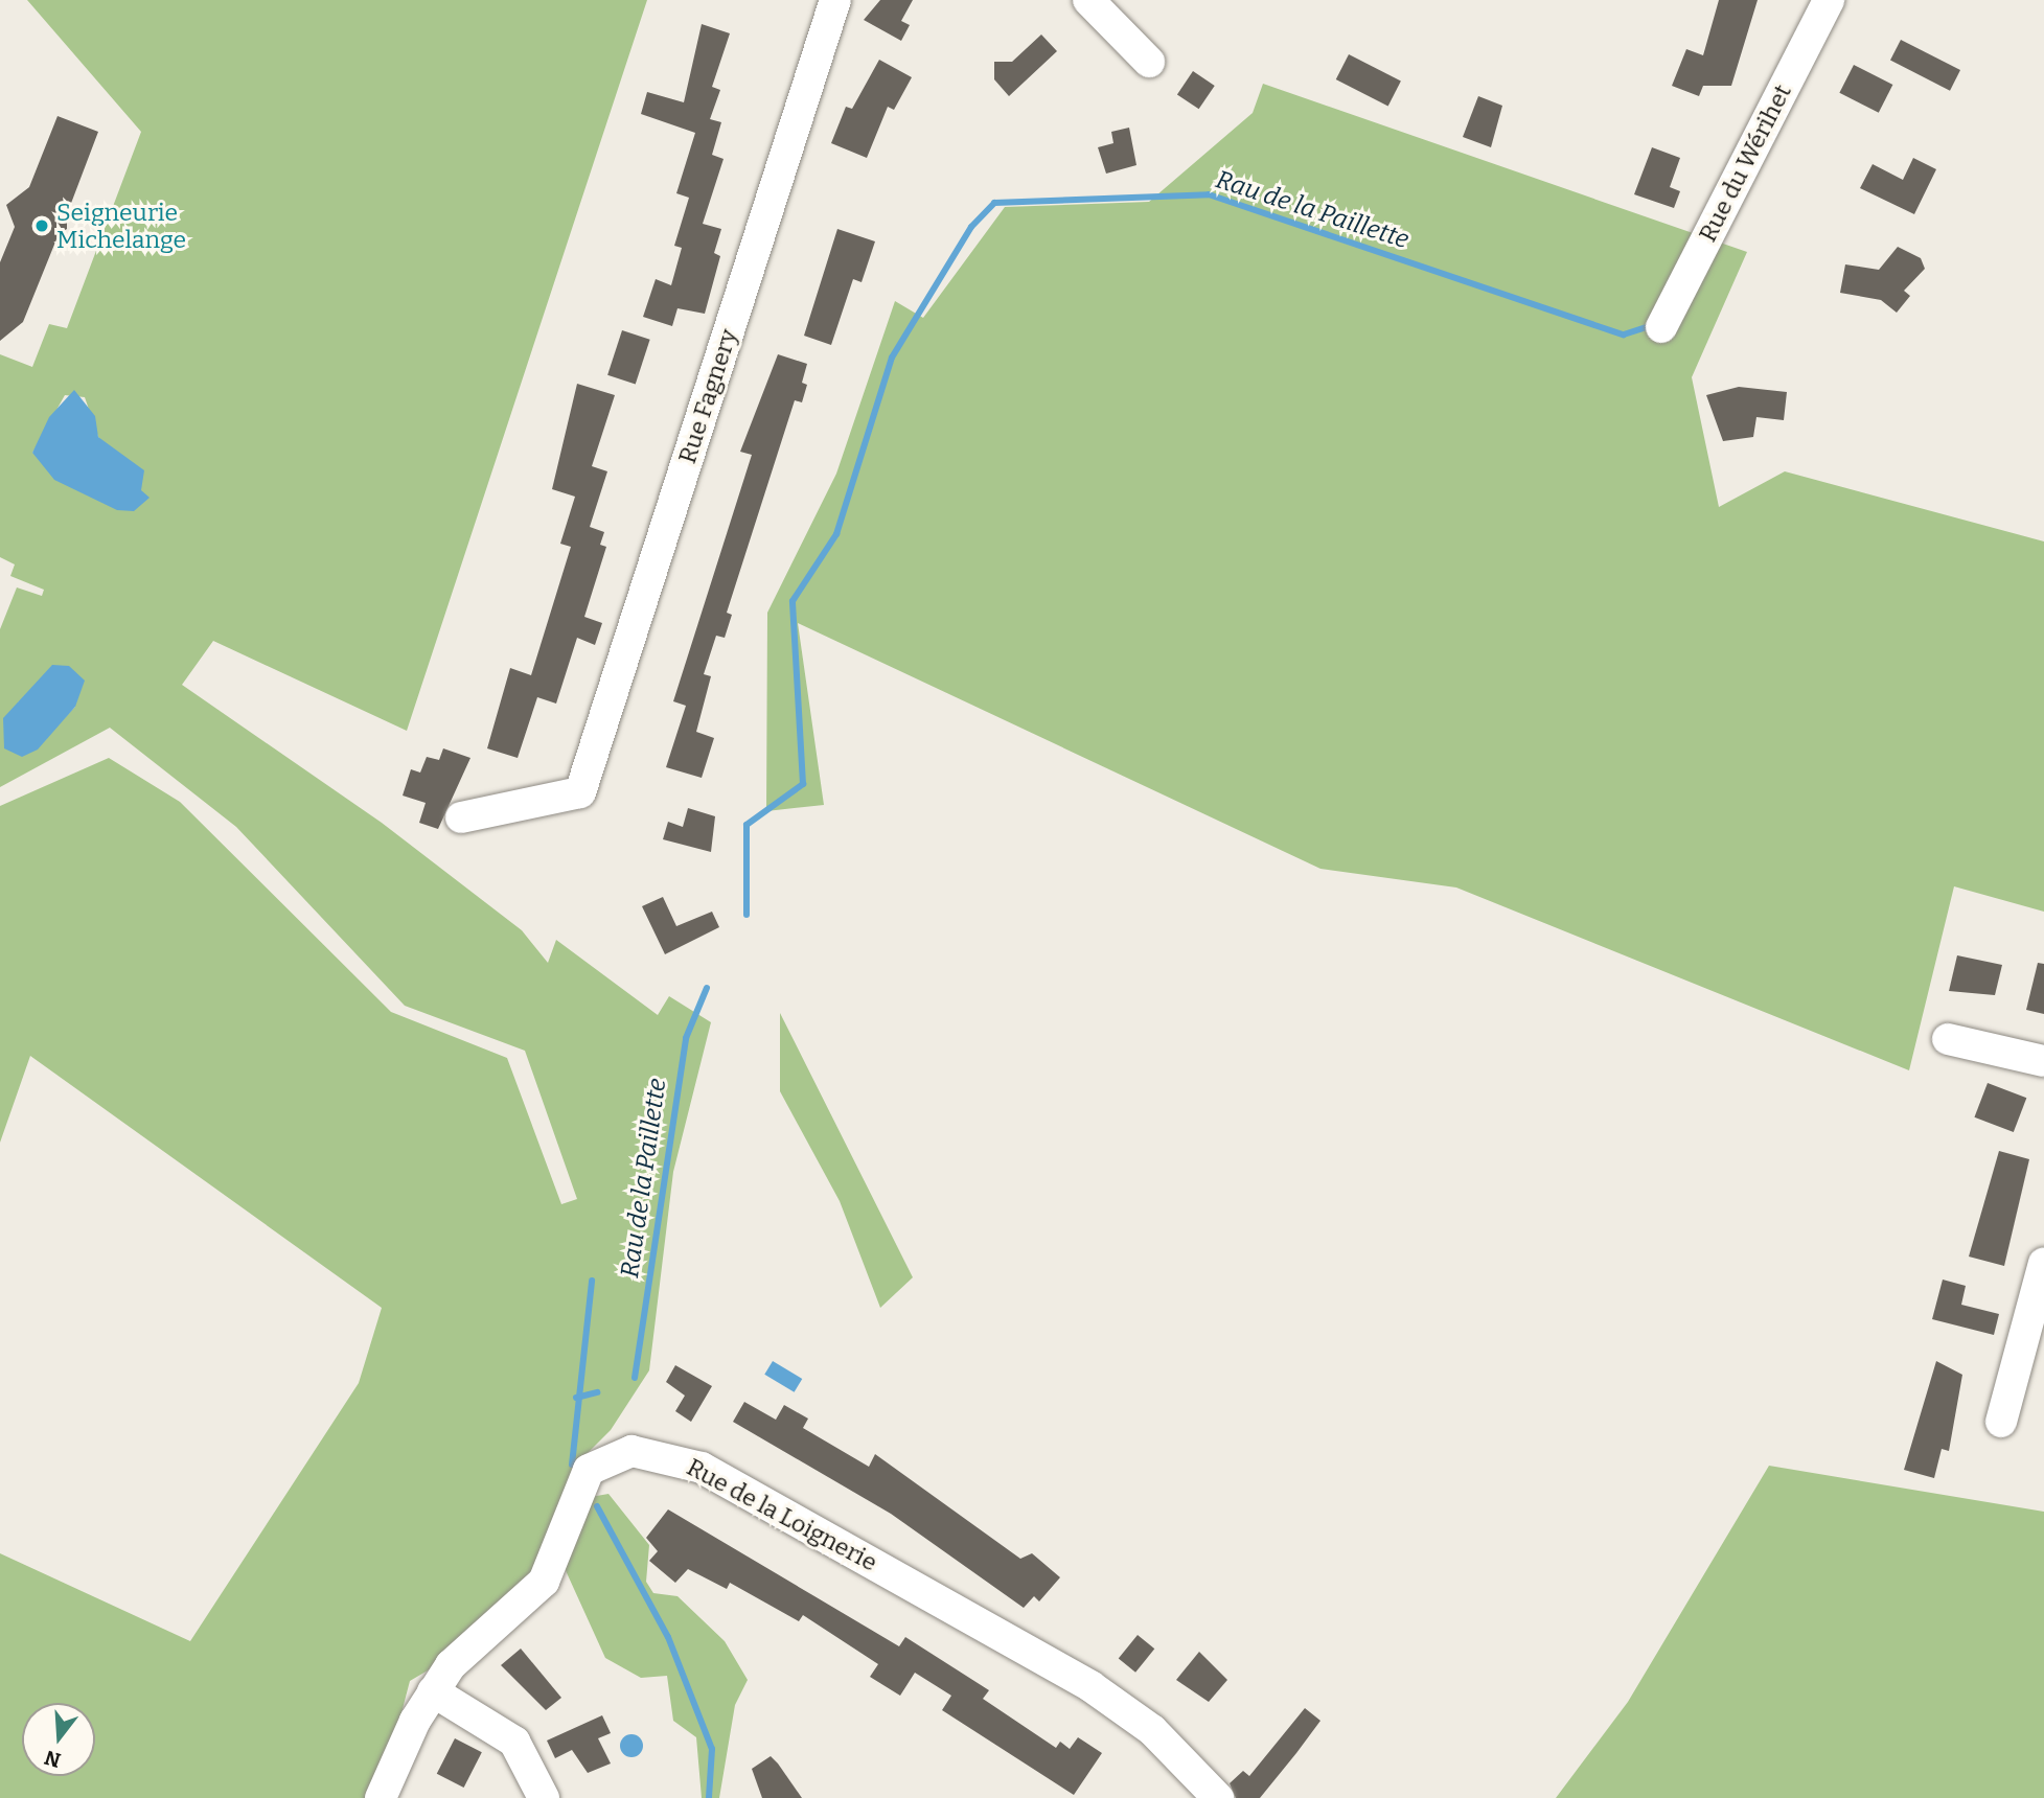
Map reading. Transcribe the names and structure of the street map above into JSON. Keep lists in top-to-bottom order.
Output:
{
  "streets": {
    "street": ["Rue du Wérihet", "Rue Fagnery", "Rue de la Loignerie"]
  },
  "water": ["Rau de la Paillette"],
  "places": ["Seigneurie Michelange"],
  "north": "bottom"
}
